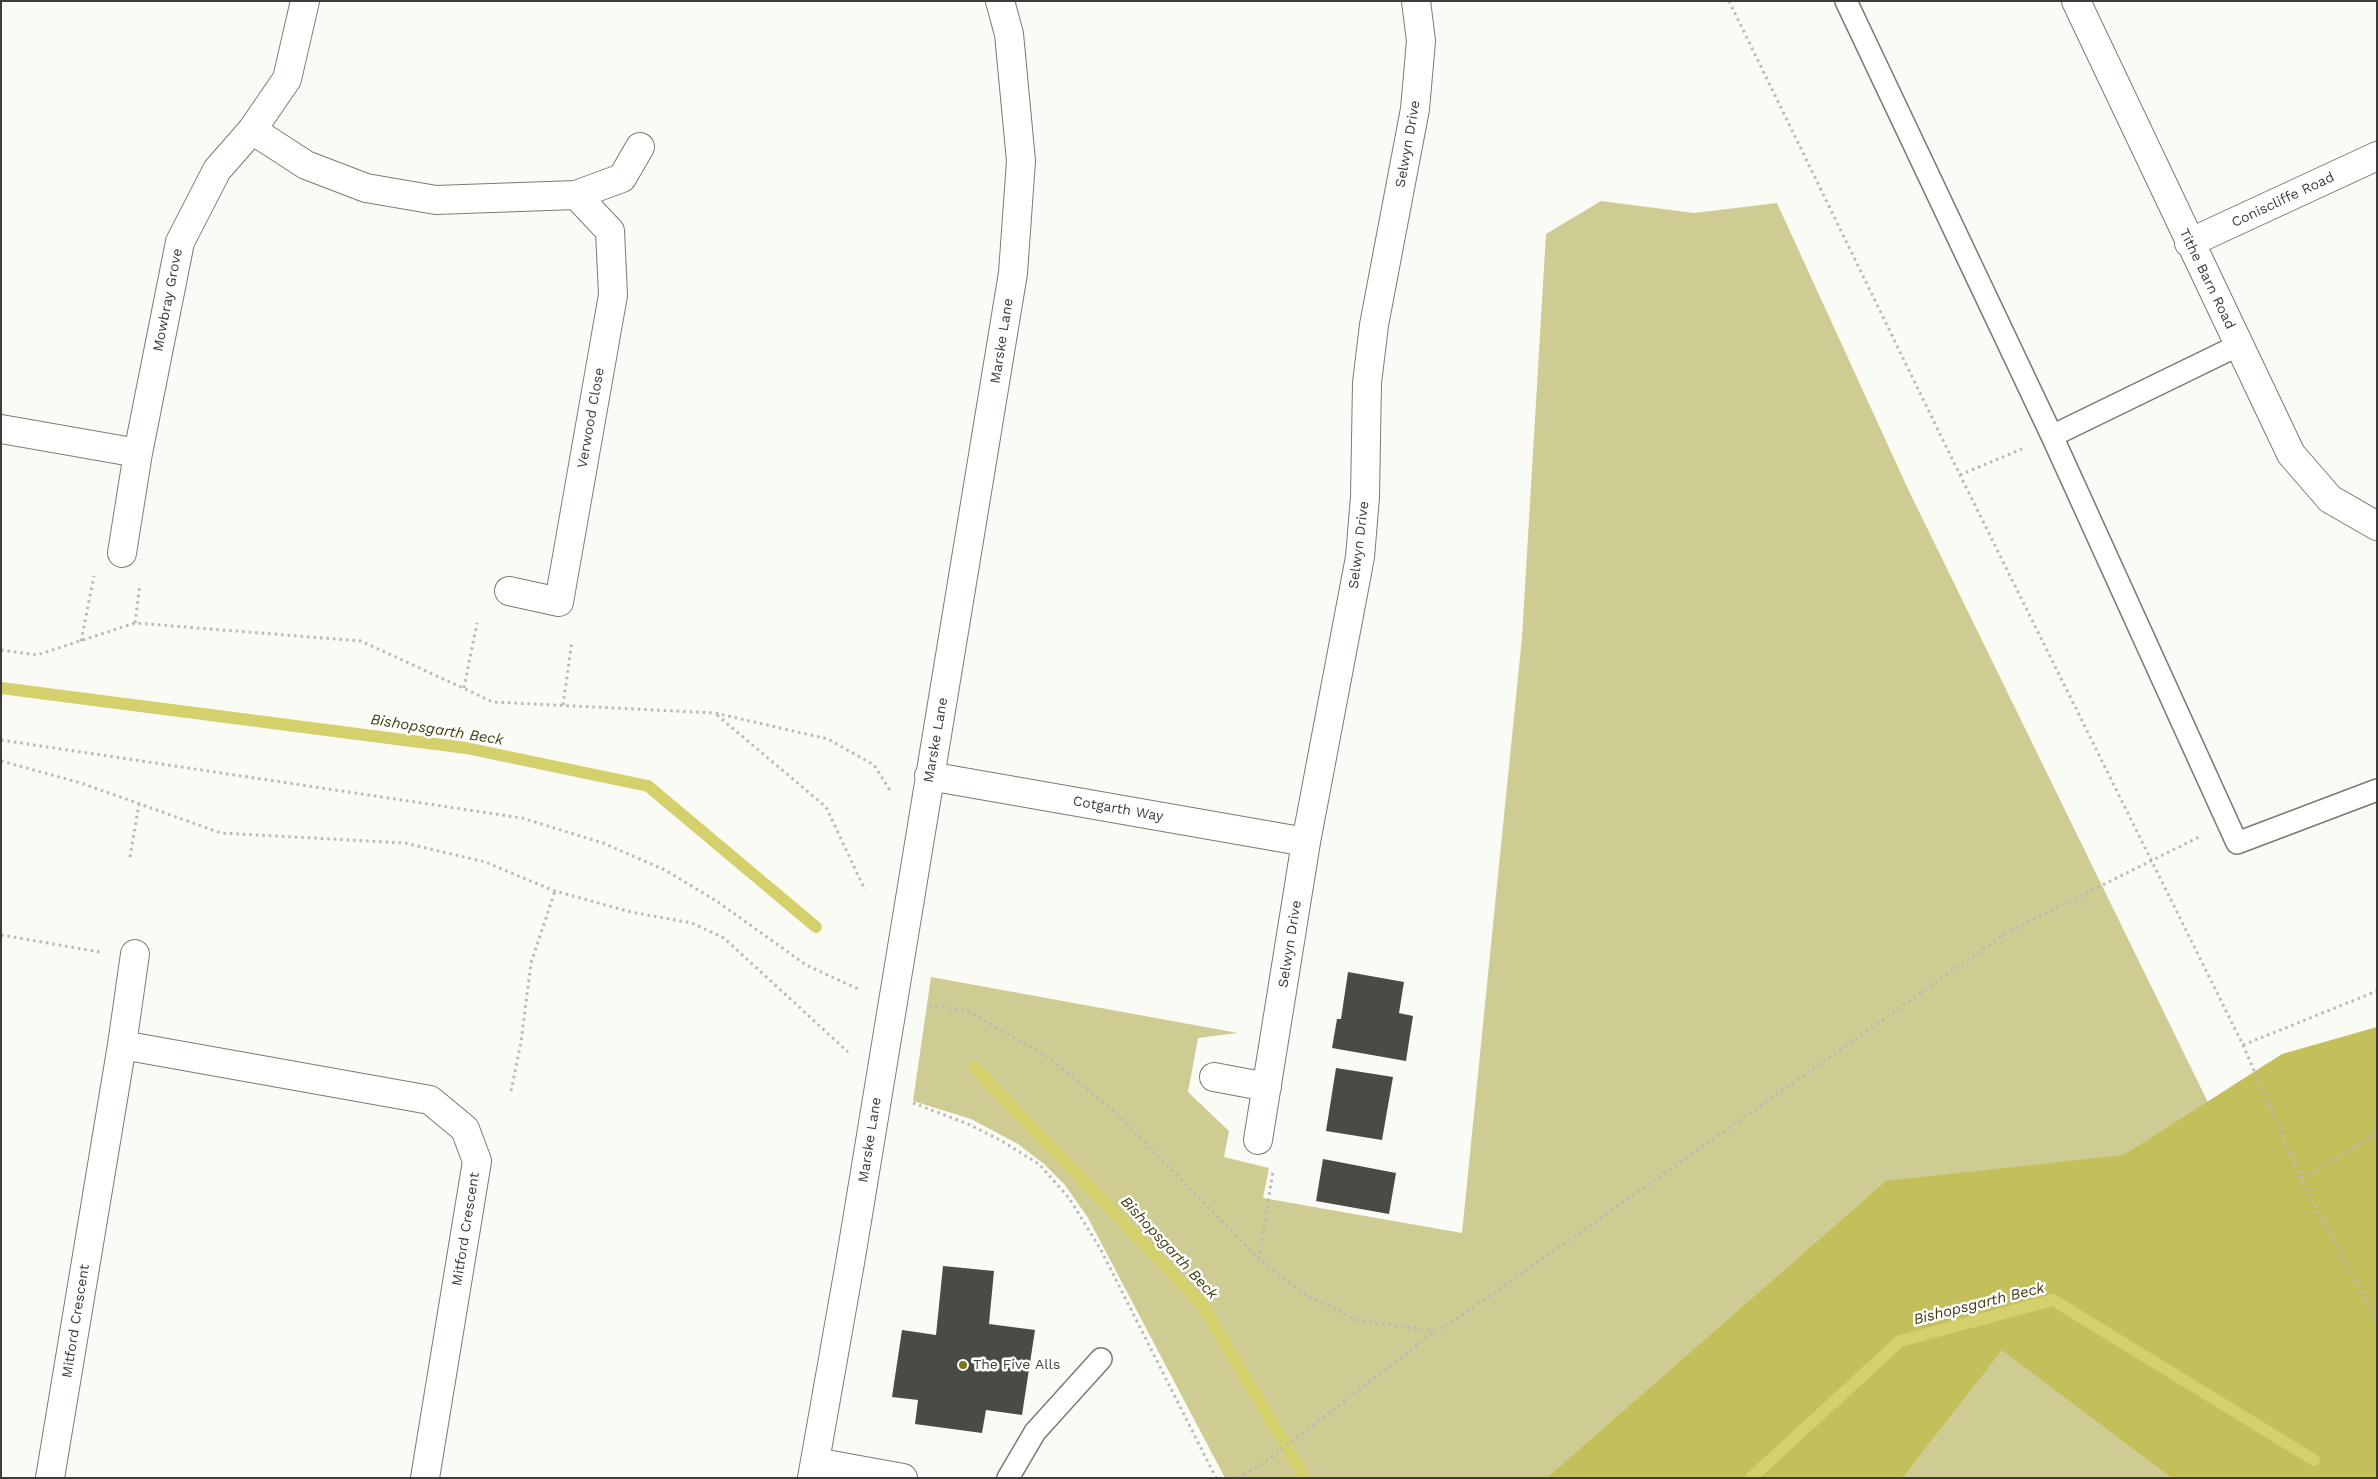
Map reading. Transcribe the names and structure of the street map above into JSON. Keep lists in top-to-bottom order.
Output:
{
  "streets": {
    "street": [
      "Selwyn Drive",
      "Coniscliffe Road",
      "Tithe Barn Road",
      "Mowbray Grove",
      "Marske Lane",
      "Verwood Close",
      "Cotgarth Way",
      "Mitford Crescent"
    ]
  },
  "crossings": [
    ["Selwyn Drive", "Cotgarth Way"],
    ["Coniscliffe Road", "Tithe Barn Road"],
    ["Marske Lane", "Cotgarth Way"]
  ],
  "water": ["Bishopsgarth Beck"],
  "places": ["The Five Alls"]
}
